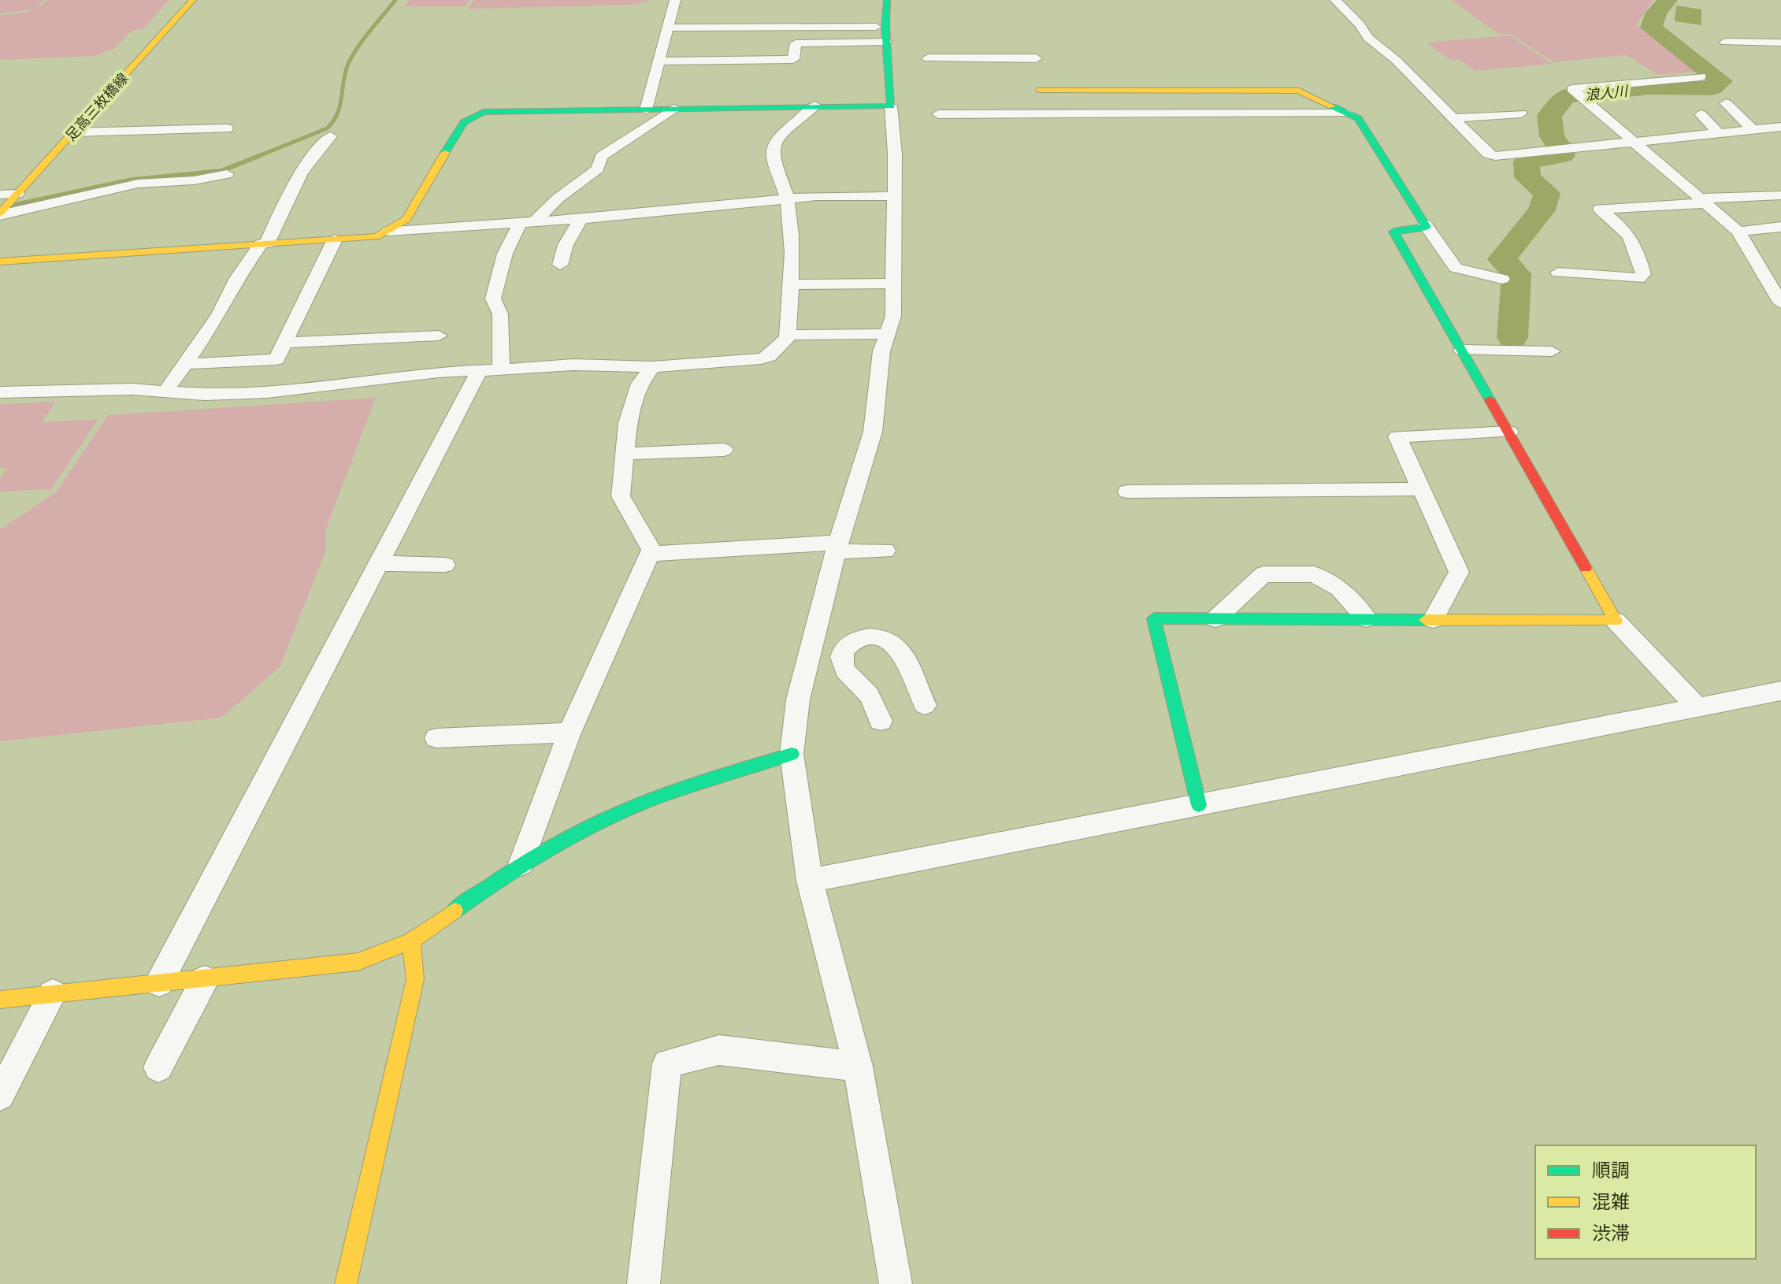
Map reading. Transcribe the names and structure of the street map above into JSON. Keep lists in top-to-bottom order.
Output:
{
  "streets": {
    "street": ["足高三枚橋線"]
  },
  "water": ["浪人川"],
  "legend": ["順調", "混雑", "渋滞"]
}
